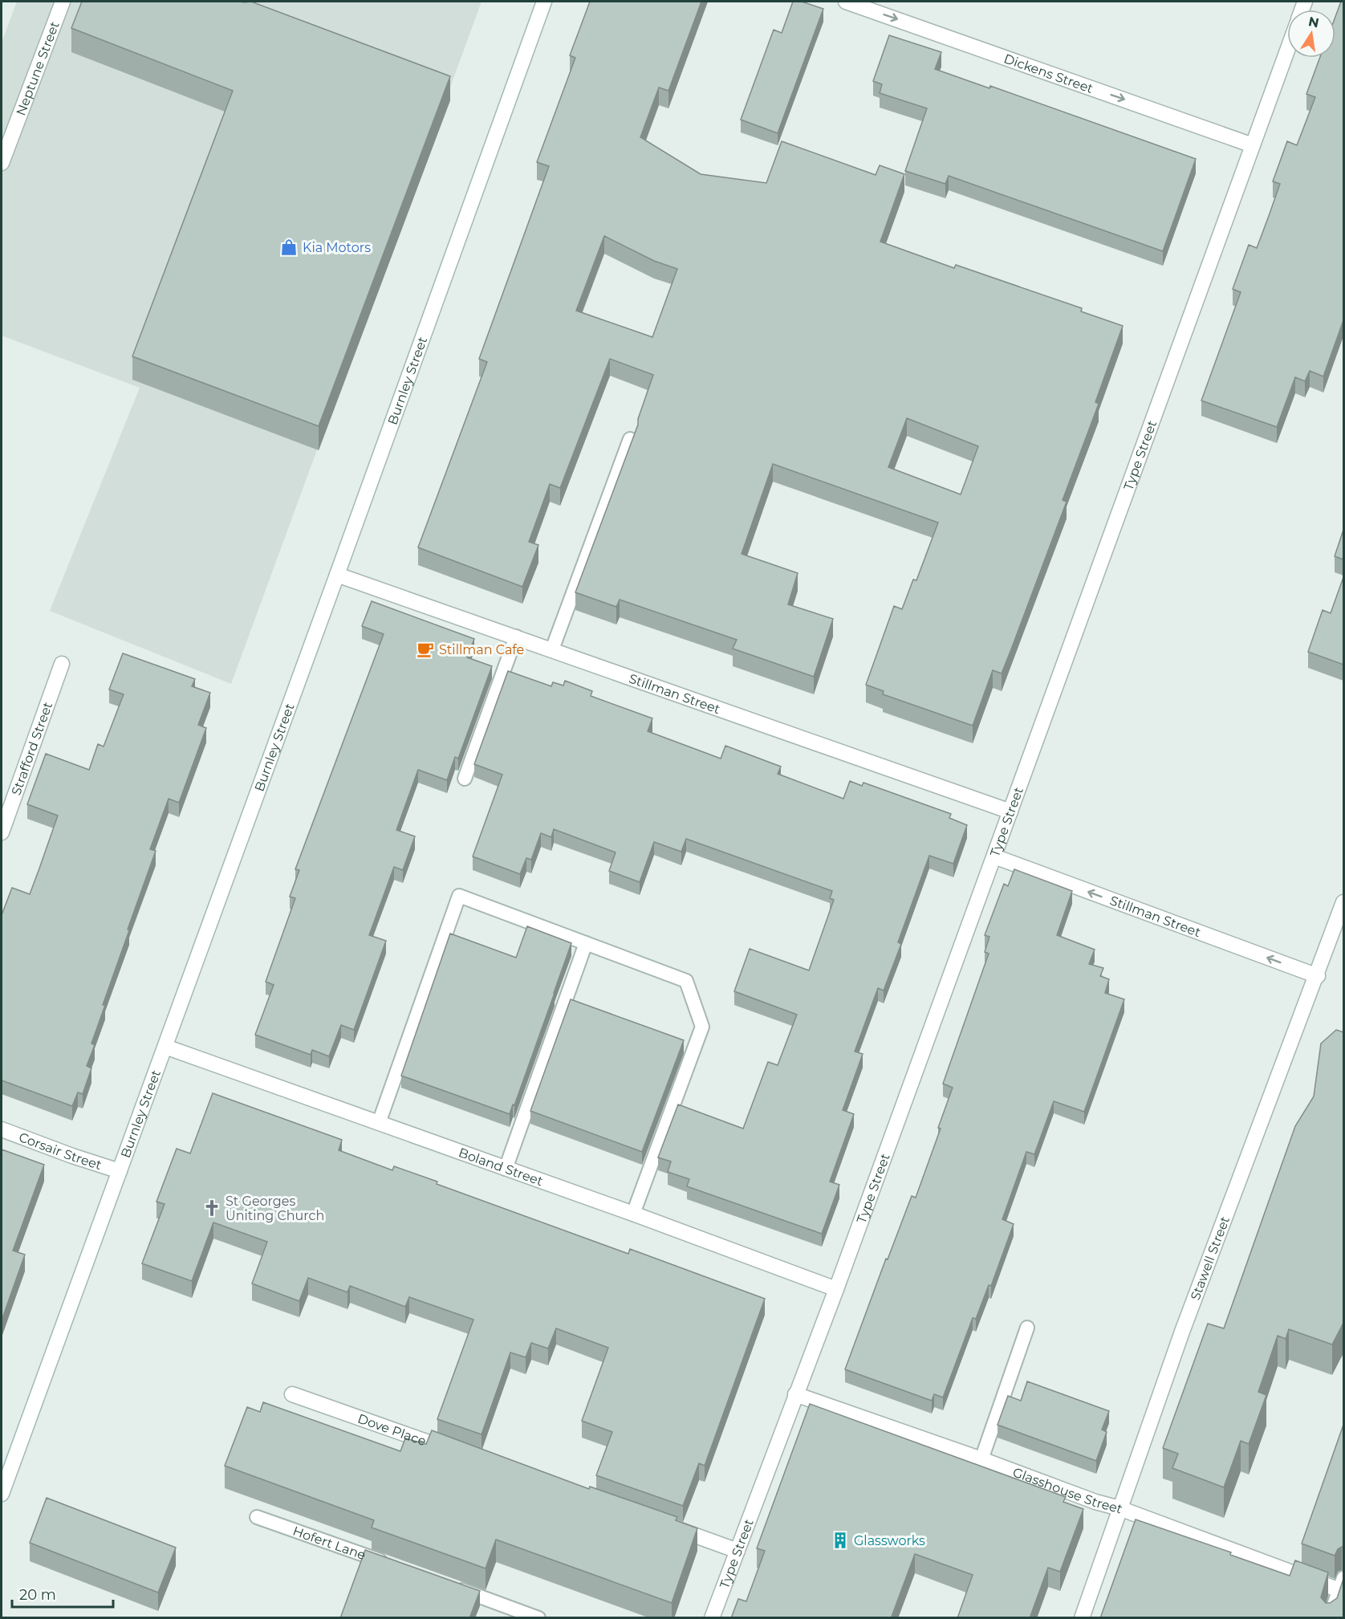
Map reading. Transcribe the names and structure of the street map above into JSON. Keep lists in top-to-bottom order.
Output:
{
  "streets": {
    "street": [
      "Neptune Street",
      "Dickens Street",
      "Burnley Street",
      "Type Street",
      "Stillman Street",
      "Strafford Street",
      "Corsair Street",
      "Boland Street",
      "Stawell Street",
      "Dove Place",
      "Glasshouse Street"
    ],
    "lane": ["Hofert Lane"]
  },
  "crossings": [
    ["Dickens Street", "Type Street"],
    ["Burnley Street", "Stillman Street"],
    ["Burnley Street", "Corsair Street"],
    ["Burnley Street", "Boland Street"],
    ["Type Street", "Stillman Street"],
    ["Type Street", "Boland Street"],
    ["Type Street", "Glasshouse Street"],
    ["Stillman Street", "Stawell Street"],
    ["Stawell Street", "Glasshouse Street"]
  ],
  "one_way": ["Dickens Street"],
  "places": {
    "shop": ["Kia Motors"],
    "cafe": ["Stillman Cafe"],
    "church": ["St Georges Uniting Church"],
    "building": ["Glassworks"]
  },
  "scale_bar": "20 m",
  "north": "top"
}
